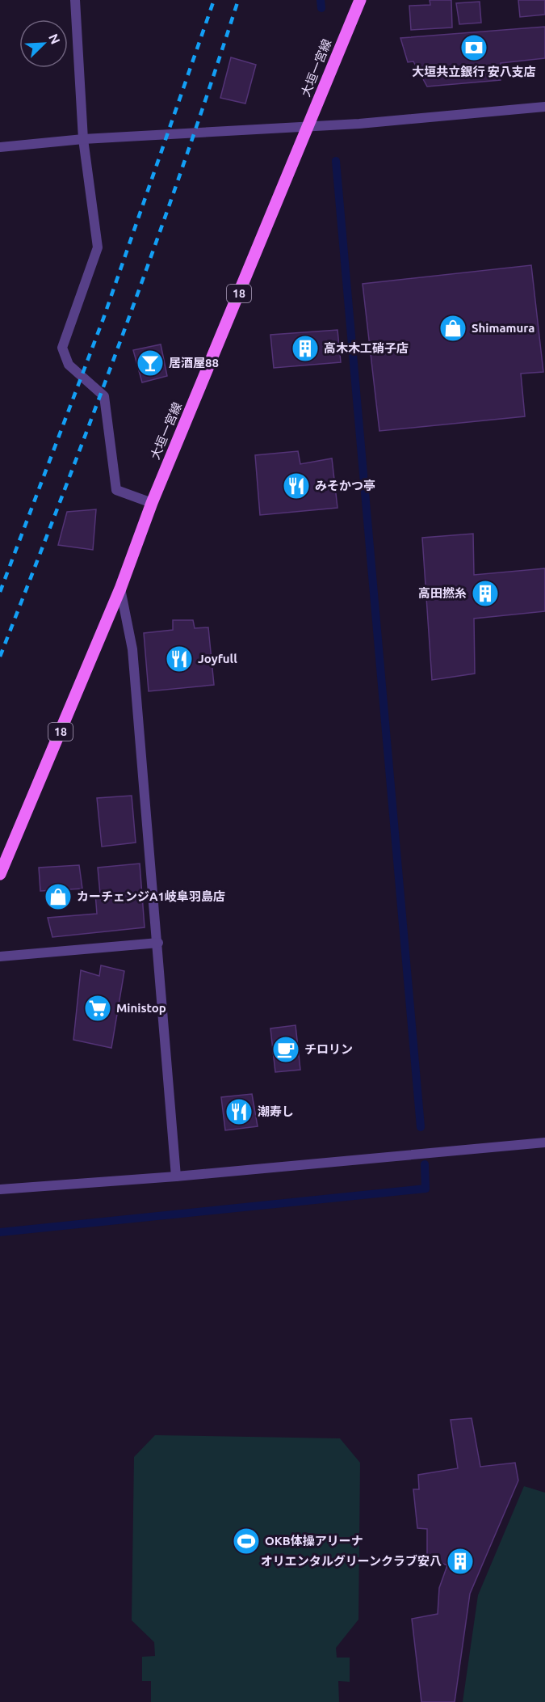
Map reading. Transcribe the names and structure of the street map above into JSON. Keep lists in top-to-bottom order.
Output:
{
  "streets": {
    "main road": ["大垣一宮線", "18"]
  },
  "places": {
    "bank": ["大垣共立銀行 安八支店"],
    "shop": ["Shimamura", "カーチェンジA1岐阜羽島店"],
    "building": ["高木木工硝子店", "高田撚糸", "オリエンタルグリーンクラブ安八"],
    "bar": ["居酒屋88"],
    "restaurant": ["みそかつ亭", "Joyfull", "潮寿し"],
    "supermarket": ["Ministop"],
    "cafe": ["チロリン"],
    "sports": ["OKB体操アリーナ"]
  },
  "north": "top right"
}
